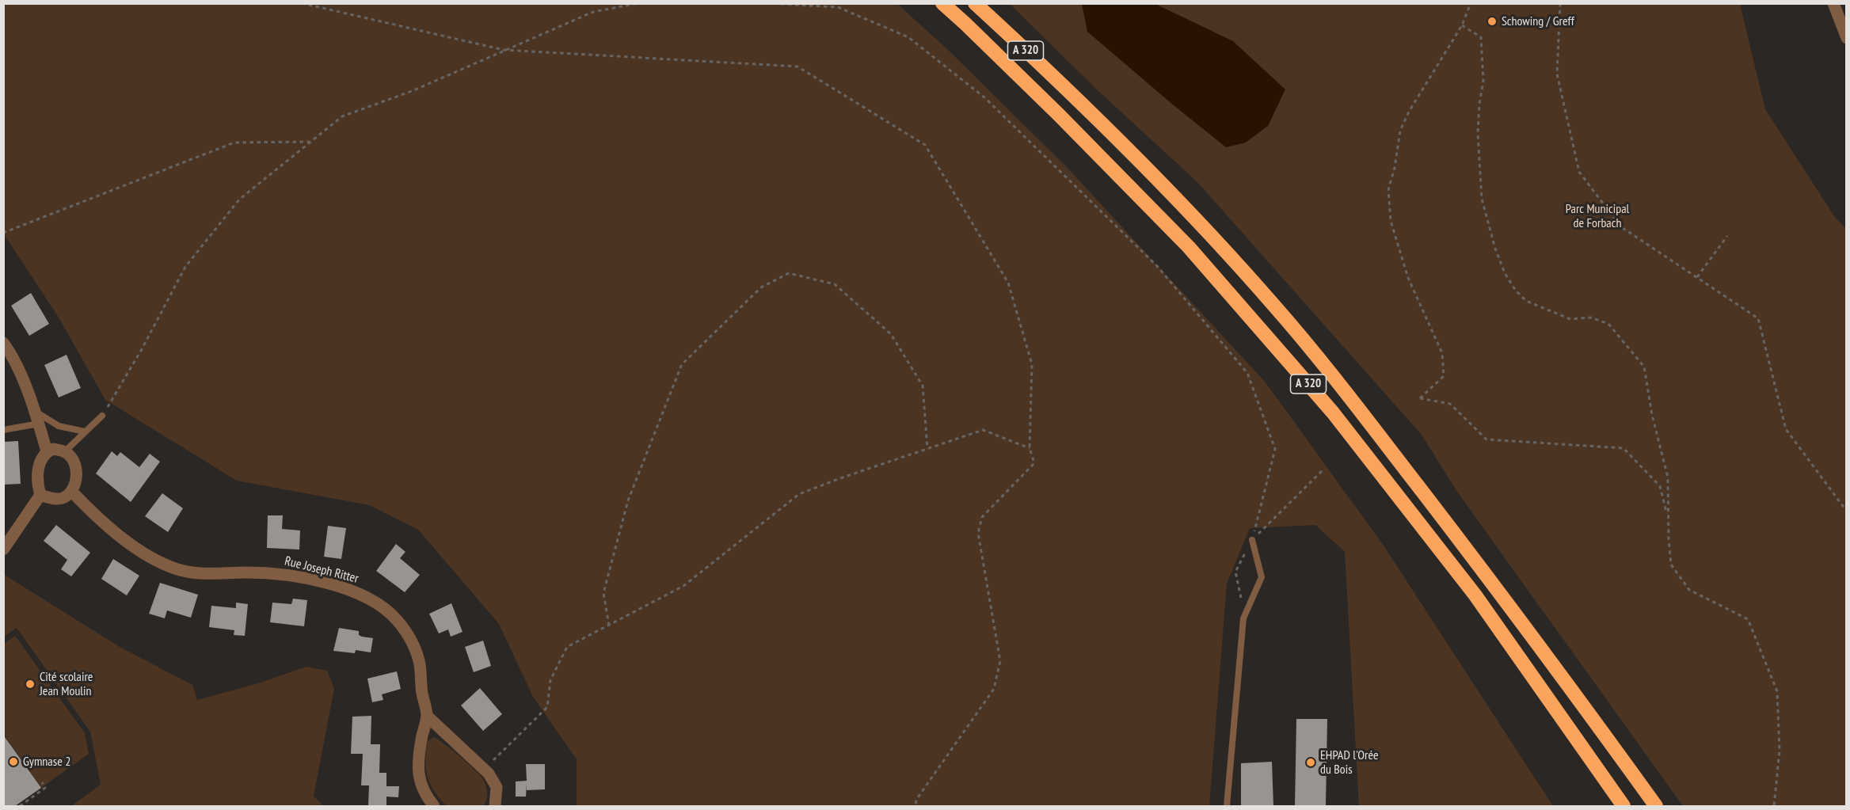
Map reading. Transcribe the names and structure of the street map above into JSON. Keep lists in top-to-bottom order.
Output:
{
  "streets": {
    "highway": ["A 320"],
    "street": ["Rue Joseph Ritter"]
  },
  "parks": ["Parc Municipal de Forbach"],
  "places": [
    "Schowing / Greff",
    "Cité scolaire Jean Moulin",
    "Gymnase 2",
    "EHPAD l'Orée du Bois"
  ]
}
